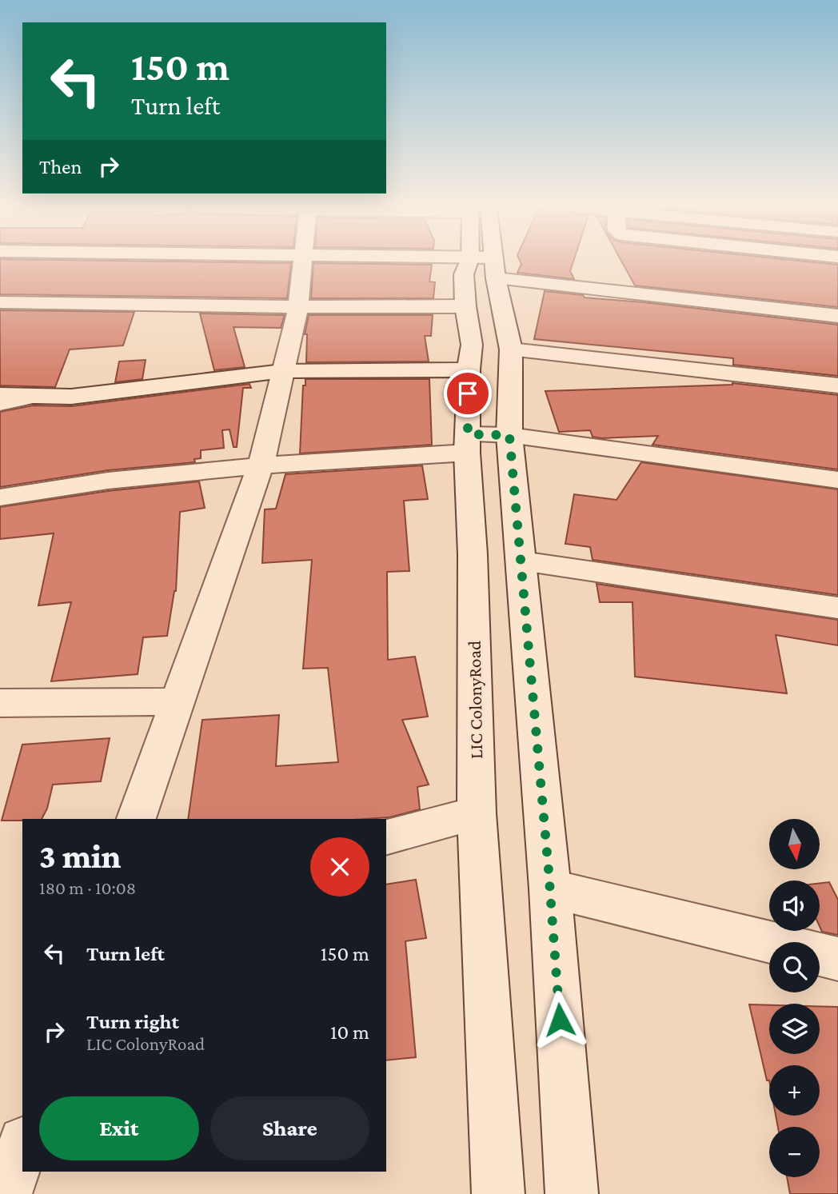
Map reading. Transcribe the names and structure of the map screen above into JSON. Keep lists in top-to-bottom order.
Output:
{
  "streets": {
    "street": ["LIC ColonyRoad"]
  },
  "north": "bottom",
  "page": {
    "turn": ["150 m", "Turn left"],
    "then": "Then",
    "map_buttons": ["+", "−"],
    "heading": ["3 min", "180 m · 10:08"],
    "list": [
      {
        "name": "Turn left",
        "value": "150 m"
      },
      {
        "name": "Turn right",
        "note": "LIC ColonyRoad",
        "value": "10 m"
      }
    ],
    "buttons": ["Exit", "Share"]
  }
}
